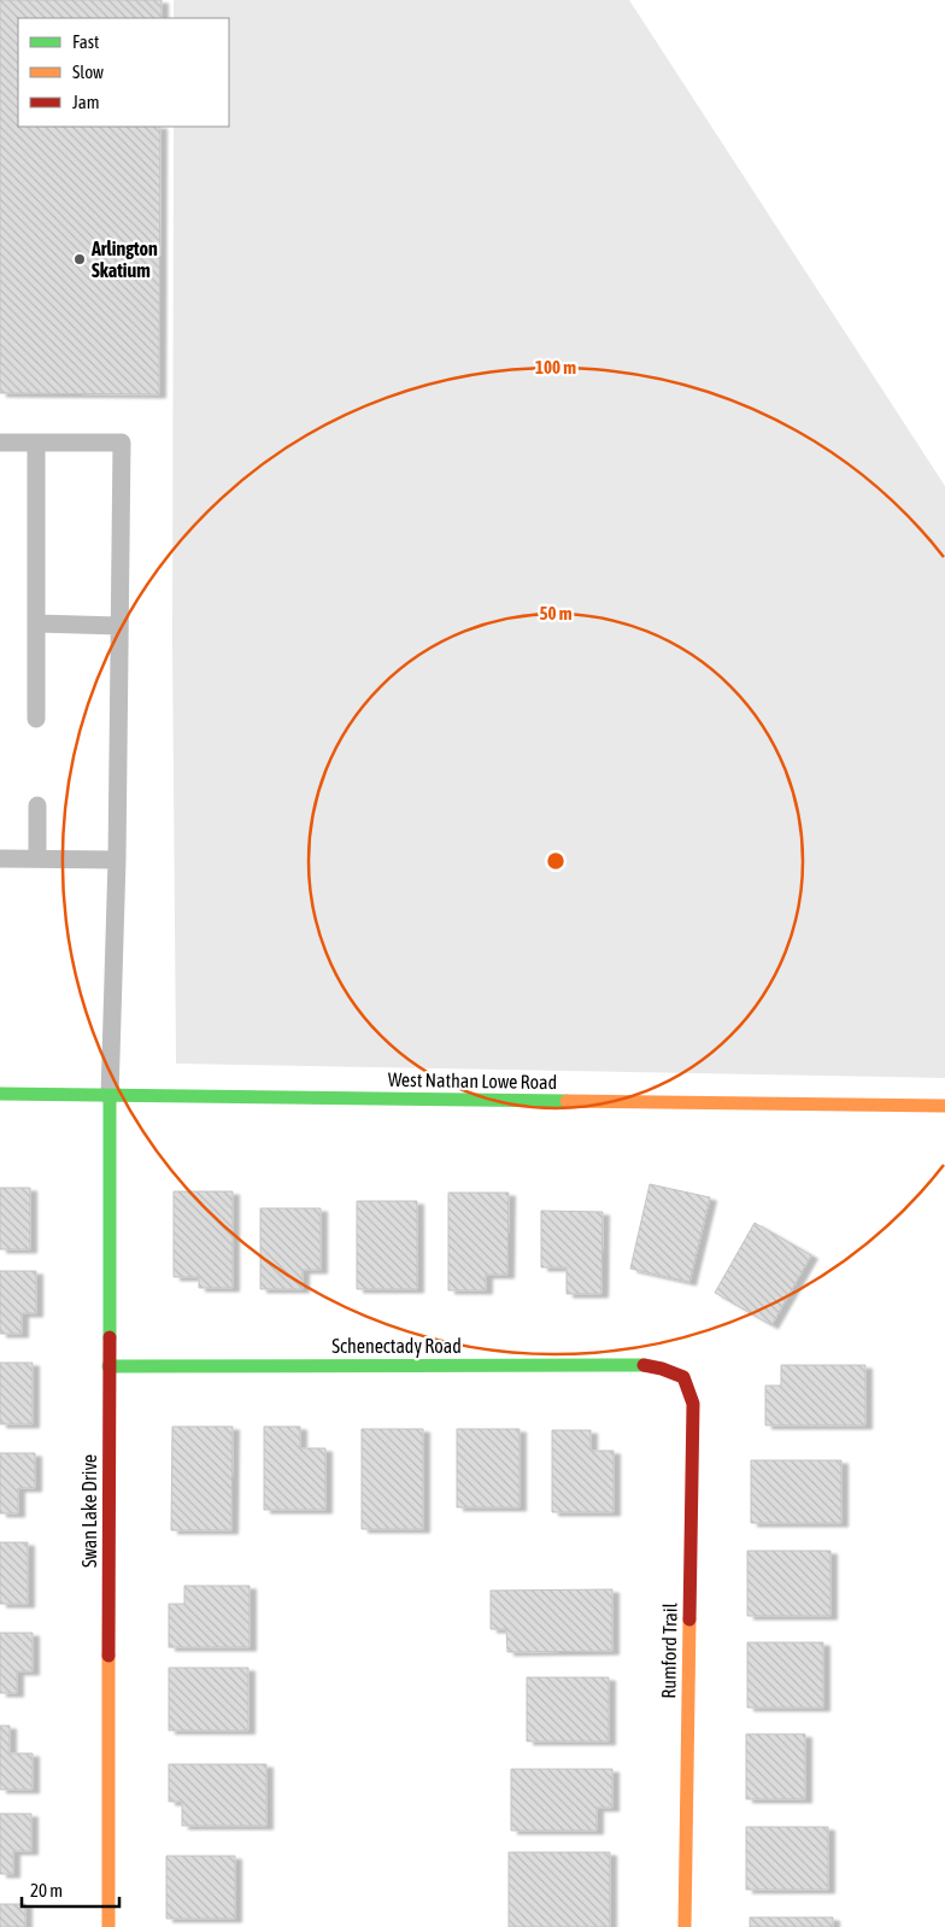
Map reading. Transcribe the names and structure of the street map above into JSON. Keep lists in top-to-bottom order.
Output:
{
  "streets": {
    "street": [
      "West Nathan Lowe Road",
      "Schenectady Road",
      "Swan Lake Drive",
      "Rumford Trail"
    ]
  },
  "crossings": [
    ["West Nathan Lowe Road", "Swan Lake Drive"],
    ["Schenectady Road", "Swan Lake Drive"],
    ["Schenectady Road", "Rumford Trail"]
  ],
  "places": ["Arlington Skatium"],
  "legend": ["Fast", "Slow", "Jam"],
  "scale_bar": "20 m",
  "rings": ["100 m", "50 m"]
}
